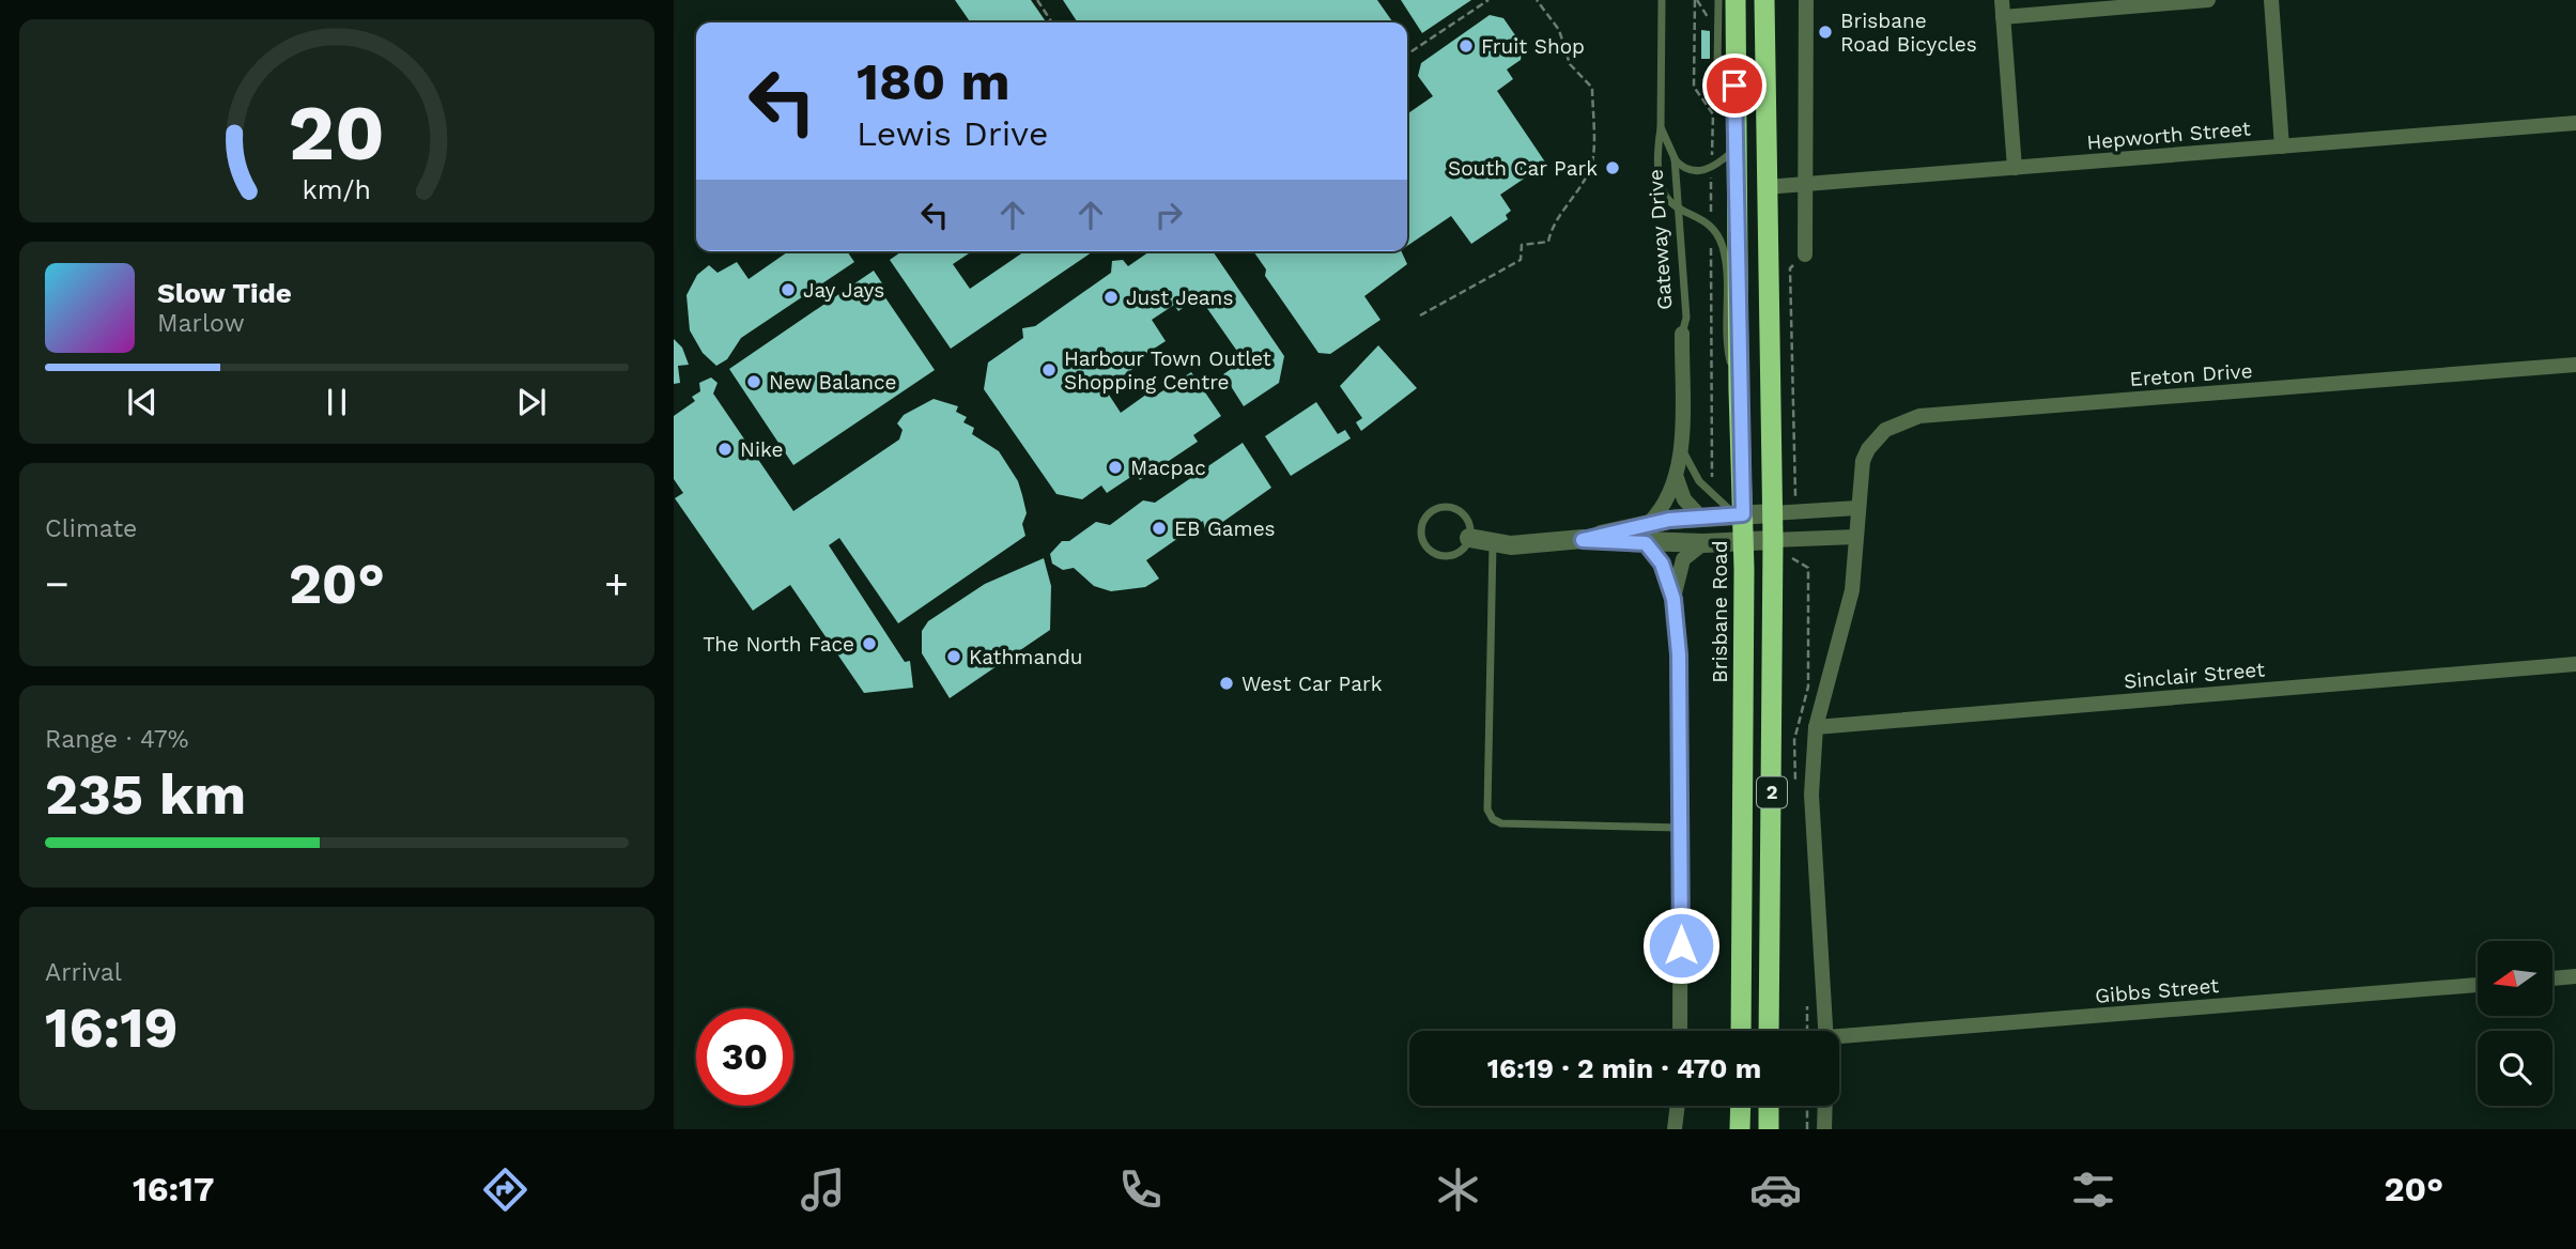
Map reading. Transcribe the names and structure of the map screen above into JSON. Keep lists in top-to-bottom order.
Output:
{
  "streets": {
    "highway": ["Brisbane Road", "2"],
    "street": [
      "Hepworth Street",
      "Gateway Drive",
      "Ereton Drive",
      "Sinclair Street",
      "Gibbs Street"
    ]
  },
  "crossings": [
    ["Hepworth Street", "2"]
  ],
  "places": [
    "Brisbane Road Bicycles",
    "Fruit Shop",
    "South Car Park",
    "Jay Jays",
    "Just Jeans",
    "Harbour Town Outlet Shopping Centre",
    "New Balance",
    "Nike",
    "Macpac",
    "EB Games",
    "The North Face",
    "Kathmandu",
    "West Car Park"
  ],
  "north": "left",
  "page": {
    "turn": ["180 m", "Lewis Drive"],
    "song": ["Slow Tide", "Marlow"],
    "tile": [
      "Climate",
      ["Range · 47%", "235 km"],
      ["Arrival", "16:19"]
    ],
    "heat": ["−", "20°", "+"],
    "limit": "30",
    "trip": "16:19 · 2 min · 470 m",
    "tabs": ["16:17", "20°"],
    "gauge": ["20", "km/h"]
  }
}
